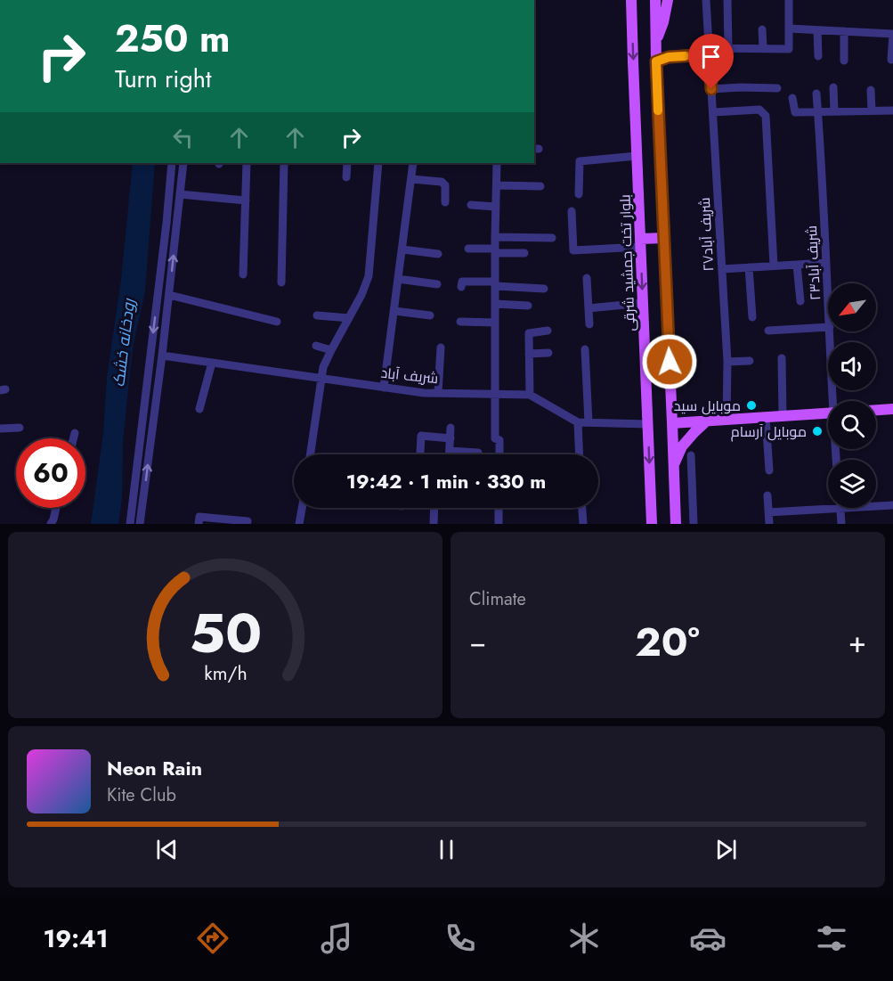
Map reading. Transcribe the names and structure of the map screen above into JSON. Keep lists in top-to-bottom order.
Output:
{
  "streets": {
    "main road": ["بلوار تخت جمشید شرقی"],
    "street": ["شریف آباد۲۷", "شریف آباد۲۳", "شریف آباد"]
  },
  "water": ["رودخانه خشک"],
  "places": ["موبایل سید", "موبایل آرسام"],
  "north": "bottom left",
  "page": {
    "turn": ["250 m", "Turn right"],
    "limit": "60",
    "trip": "19:42 · 1 min · 330 m",
    "tile": "Climate",
    "heat": ["−", "20°", "+"],
    "song": ["Neon Rain", "Kite Club"],
    "tabs": "19:41",
    "gauge": ["50", "km/h"]
  }
}
